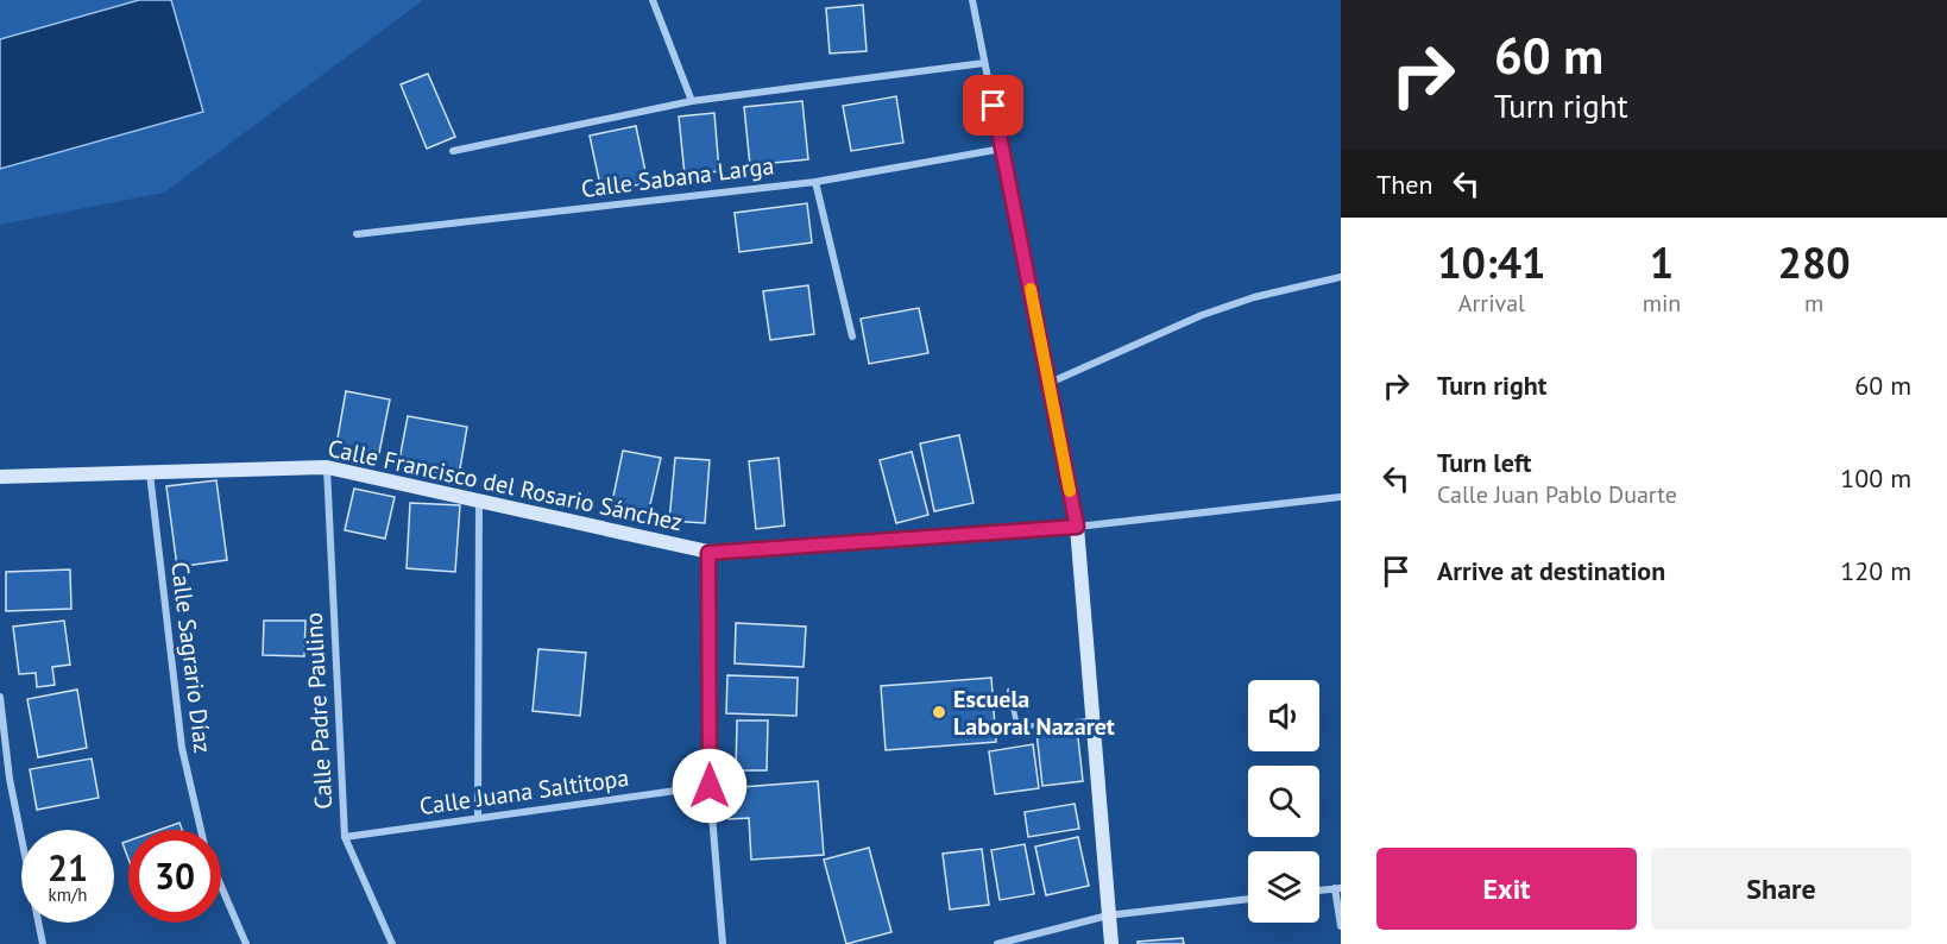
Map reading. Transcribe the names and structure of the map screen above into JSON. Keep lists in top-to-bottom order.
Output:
{
  "streets": {
    "street": [
      "Calle Sabana Larga",
      "Calle Francisco del Rosario Sánchez",
      "Calle Sagrario Díaz",
      "Calle Padre Paulino",
      "Calle Juana Saltitopa"
    ]
  },
  "crossings": [
    ["Calle Francisco del Rosario Sánchez", "Calle Sagrario Díaz"],
    ["Calle Francisco del Rosario Sánchez", "Calle Padre Paulino"],
    ["Calle Padre Paulino", "Calle Juana Saltitopa"]
  ],
  "places": ["Escuela Laboral Nazaret"],
  "page": {
    "turn": ["60 m", "Turn right"],
    "then": "Then",
    "eta": [
      "10:41",
      "Arrival",
      "1",
      "min",
      "280",
      "m"
    ],
    "list": [
      {
        "name": "Turn right",
        "value": "60 m"
      },
      {
        "name": "Turn left",
        "note": "Calle Juan Pablo Duarte",
        "value": "100 m"
      },
      {
        "name": "Arrive at destination",
        "value": "120 m"
      }
    ],
    "speed": "21 km/h",
    "limit": "30",
    "buttons": ["Exit", "Share"]
  }
}
